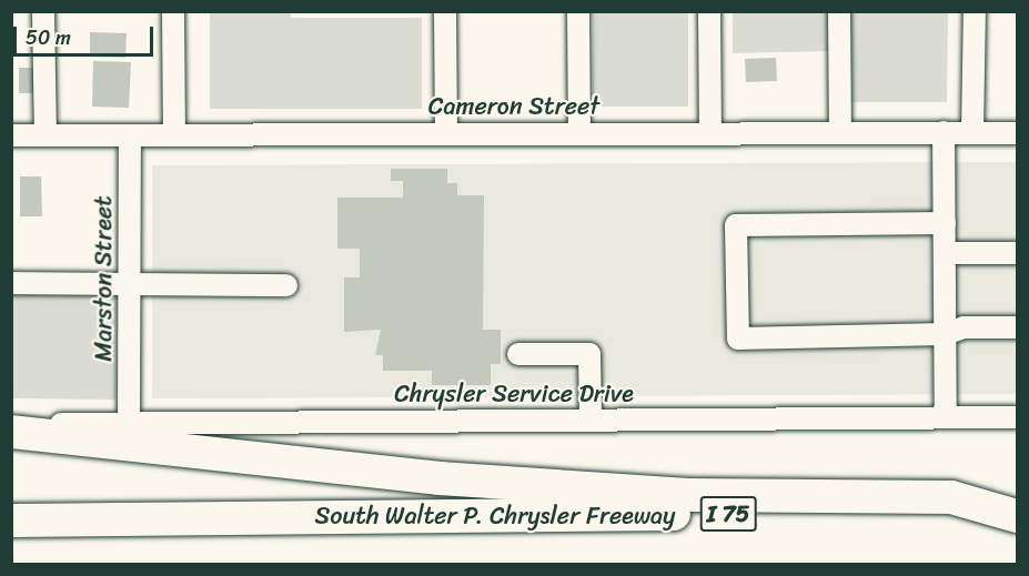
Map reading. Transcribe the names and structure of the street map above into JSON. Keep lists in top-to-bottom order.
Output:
{
  "streets": {
    "highway": ["I 75", "South Walter P. Chrysler Freeway"],
    "street": ["Cameron Street", "Marston Street", "Chrysler Service Drive"]
  },
  "crossings": [
    ["Cameron Street", "Marston Street"],
    ["Marston Street", "Chrysler Service Drive"]
  ],
  "scale_bar": "50 m"
}
